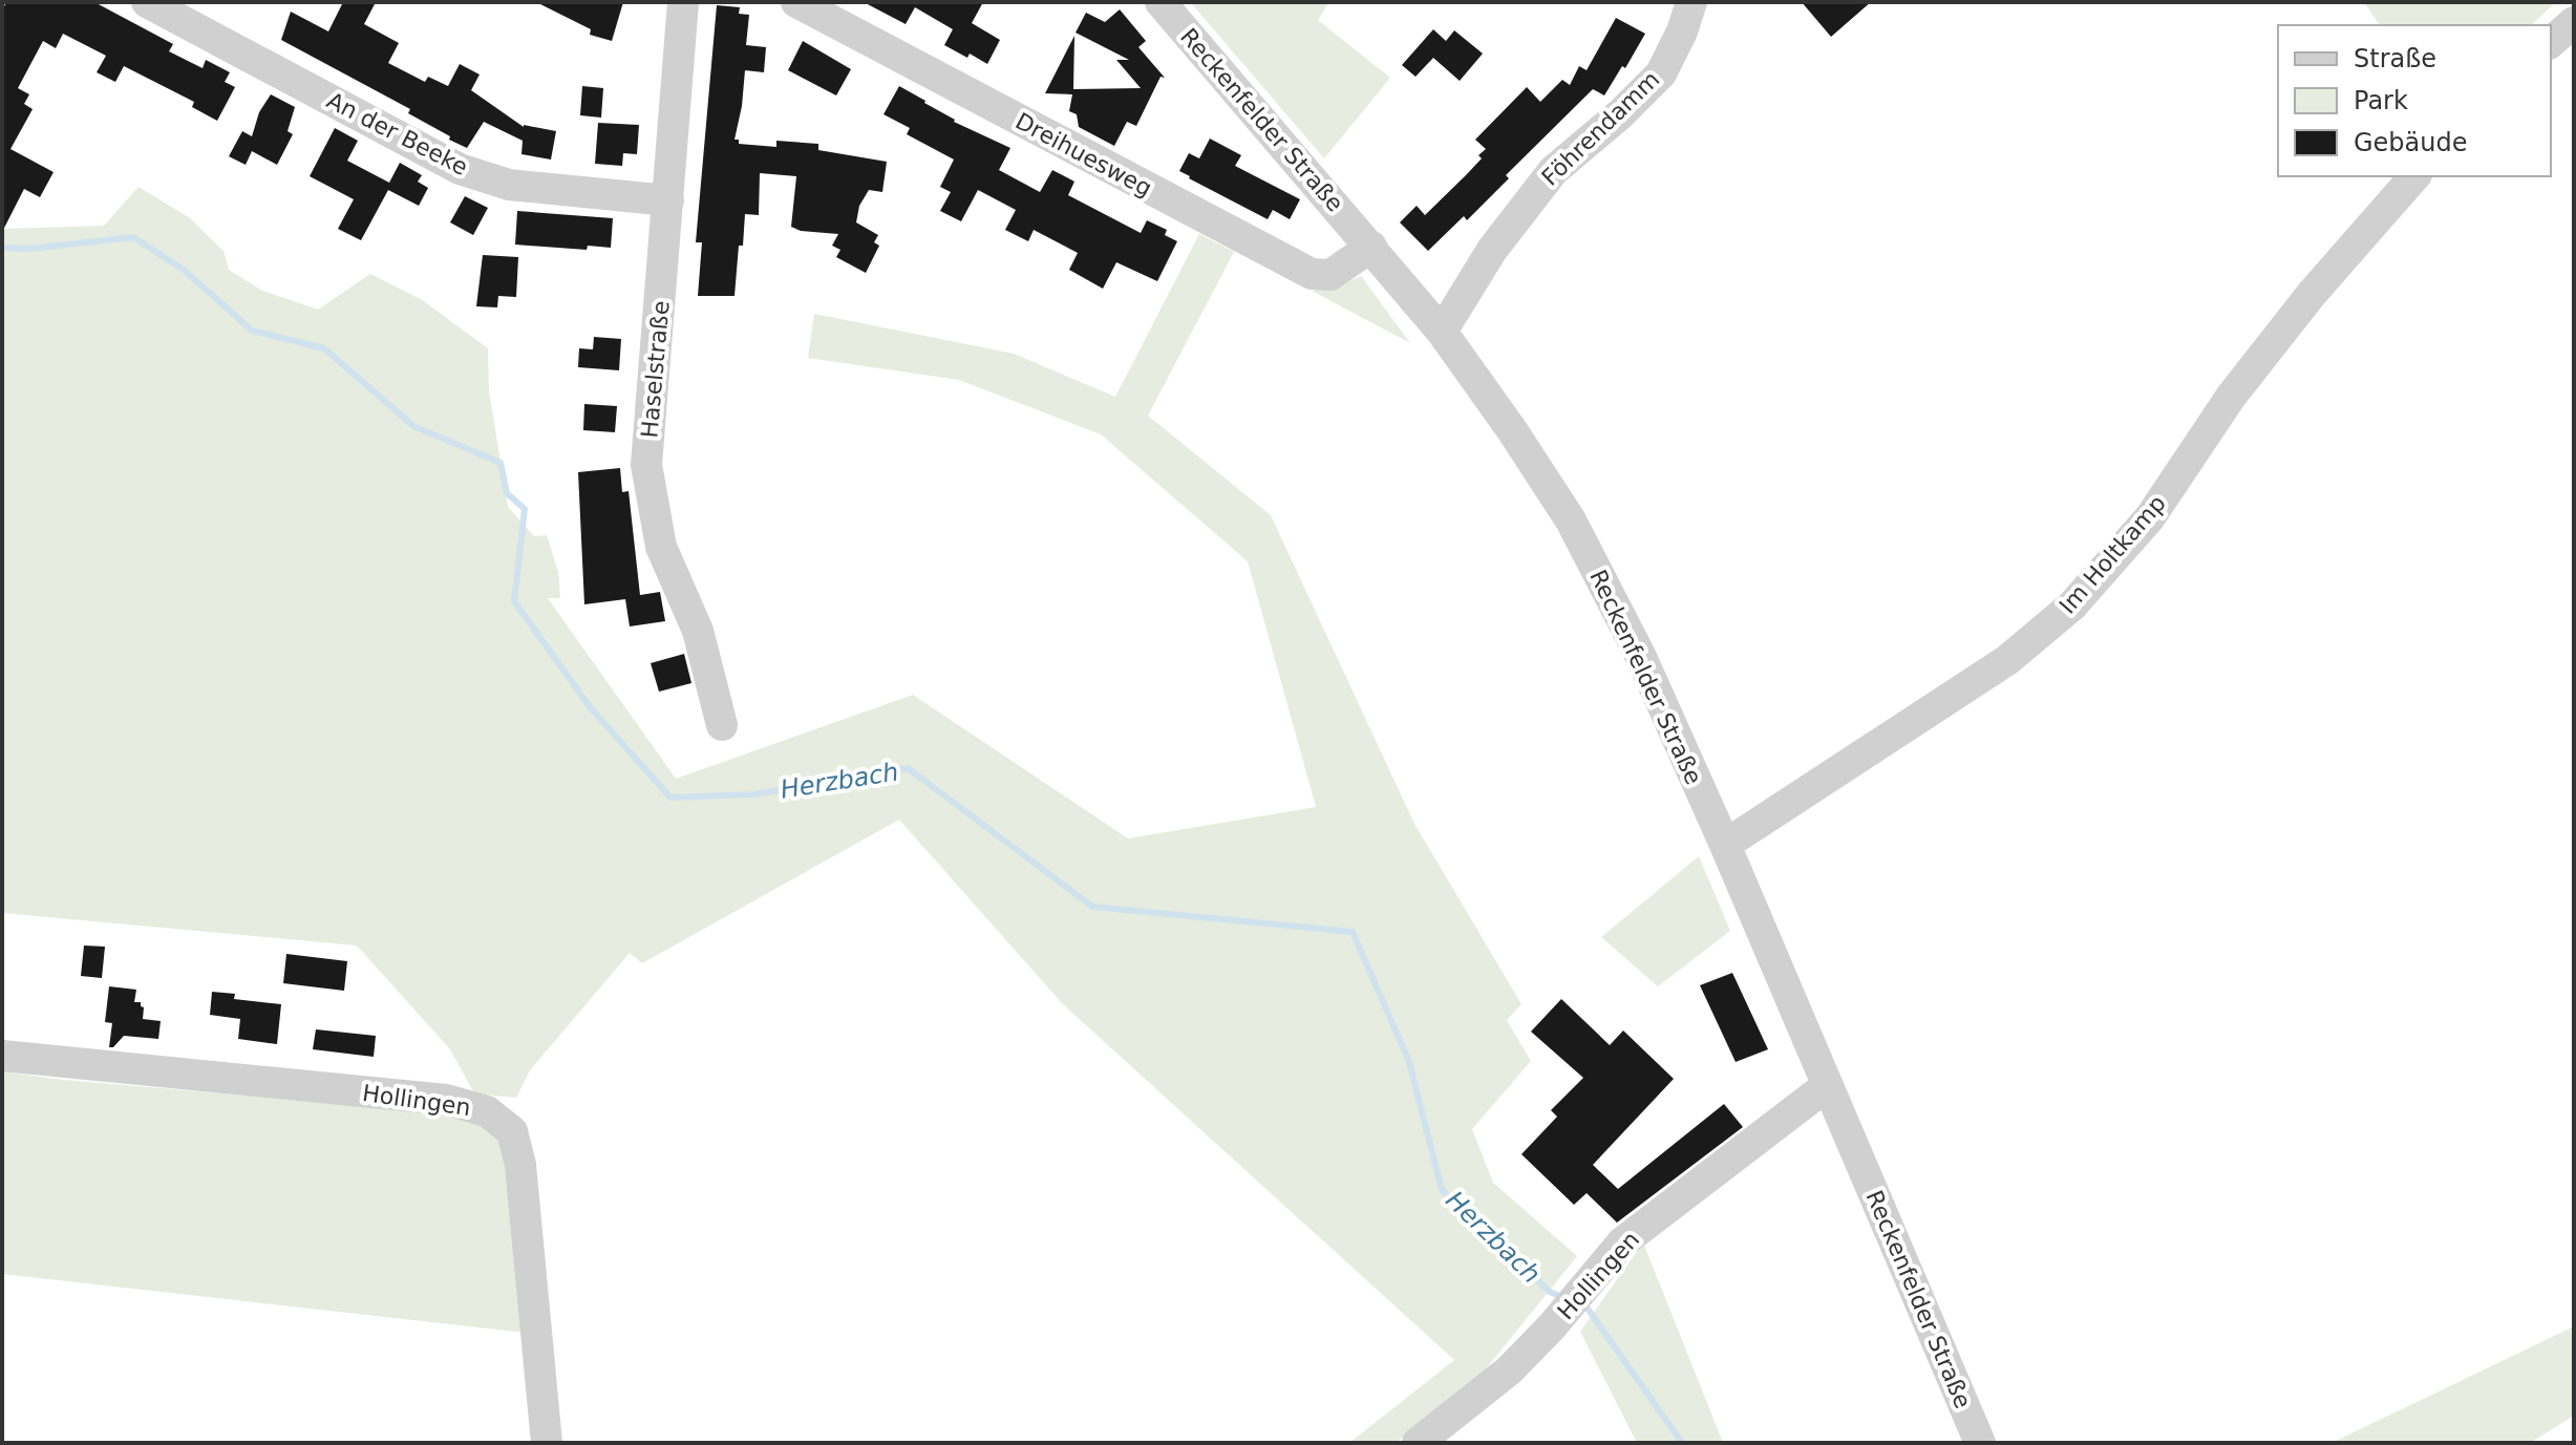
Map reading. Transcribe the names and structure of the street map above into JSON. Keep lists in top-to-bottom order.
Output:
{
  "streets": {
    "street": [
      "Reckenfelder Straße",
      "Föhrendamm",
      "An der Beeke",
      "Dreihuesweg",
      "Haselstraße",
      "Im Holtkamp",
      "Hollingen"
    ]
  },
  "crossings": [
    ["Reckenfelder Straße", "Föhrendamm"],
    ["Reckenfelder Straße", "Dreihuesweg"],
    ["Reckenfelder Straße", "Im Holtkamp"],
    ["Reckenfelder Straße", "Hollingen"],
    ["An der Beeke", "Haselstraße"]
  ],
  "water": ["Herzbach"],
  "legend": ["Straße", "Park", "Gebäude"]
}
